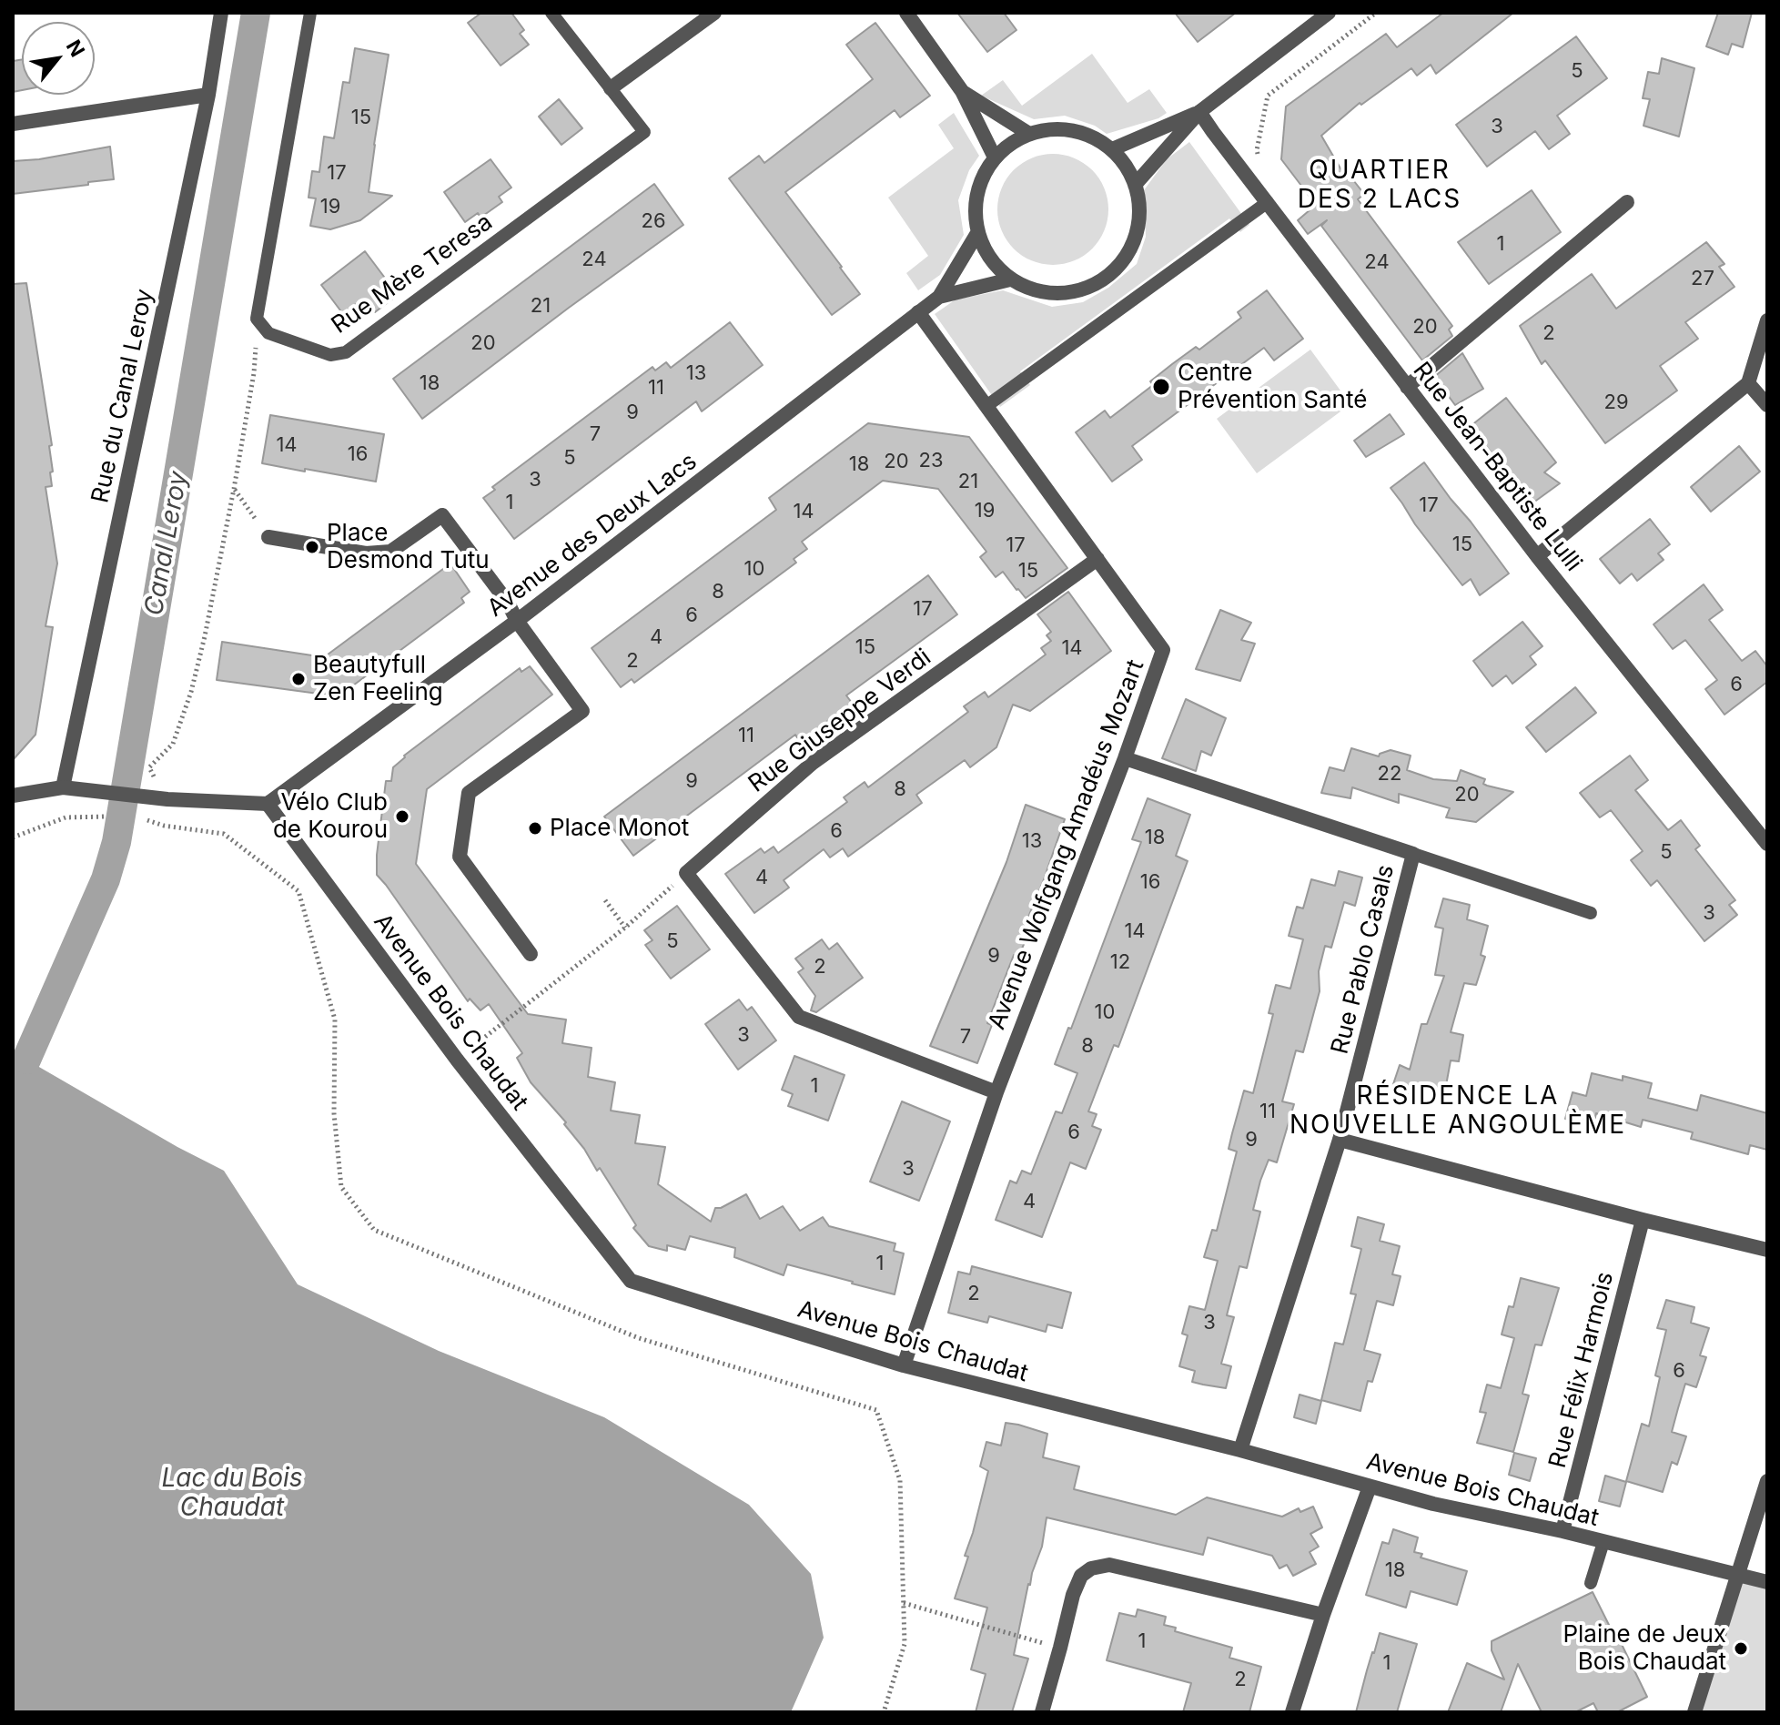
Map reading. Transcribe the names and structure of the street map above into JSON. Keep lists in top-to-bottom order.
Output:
{
  "streets": {
    "street": [
      "Rue du Canal Leroy",
      "Rue Jean-Baptiste Lulli",
      "Avenue des Deux Lacs",
      "Rue Giuseppe Verdi",
      "Avenue Wolfgang Amadéus Mozart",
      "Rue Pablo Casals",
      "Avenue Bois Chaudat",
      "Rue Félix Harmois"
    ],
    "lane": ["Rue Mère Teresa"]
  },
  "crossings": [
    ["Avenue des Deux Lacs", "Avenue Wolfgang Amadéus Mozart"],
    ["Avenue des Deux Lacs", "Avenue Bois Chaudat"],
    ["Rue Giuseppe Verdi", "Avenue Wolfgang Amadéus Mozart"],
    ["Avenue Wolfgang Amadéus Mozart", "Rue Pablo Casals"],
    ["Avenue Wolfgang Amadéus Mozart", "Avenue Bois Chaudat"],
    ["Rue Pablo Casals", "Avenue Bois Chaudat"],
    ["Avenue Bois Chaudat", "Rue Félix Harmois"]
  ],
  "districts": ["QUARTIER DES 2 LACS", "RÉSIDENCE LA NOUVELLE ANGOULÈME"],
  "water": ["Canal Leroy", "Lac du Bois Chaudat"],
  "places": [
    "Centre Prévention Santé",
    "Place Desmond Tutu",
    "Beautyfull Zen Feeling",
    "Vélo Club de Kourou",
    "Place Monot",
    "Plaine de Jeux Bois Chaudat"
  ],
  "house_numbers": [
    "5",
    "15",
    "3",
    "17",
    "19",
    "26",
    "1",
    "24",
    "24",
    "27",
    "21",
    "20",
    "2",
    "20",
    "13",
    "18",
    "11",
    "29",
    "9",
    "7",
    "14",
    "16",
    "5",
    "23",
    "20",
    "18",
    "3",
    "21",
    "1",
    "17",
    "19",
    "14",
    "15",
    "17",
    "10",
    "15",
    "8",
    "17",
    "6",
    "4",
    "15",
    "14",
    "2",
    "6",
    "11",
    "22",
    "9",
    "8",
    "20",
    "6",
    "18",
    "13",
    "5",
    "4",
    "16",
    "3",
    "14",
    "5",
    "9",
    "12",
    "2",
    "10",
    "3",
    "7",
    "8",
    "1",
    "11",
    "6",
    "9",
    "3",
    "4",
    "1",
    "2",
    "3",
    "6",
    "18",
    "1",
    "1",
    "2"
  ],
  "north": "top right"
}
